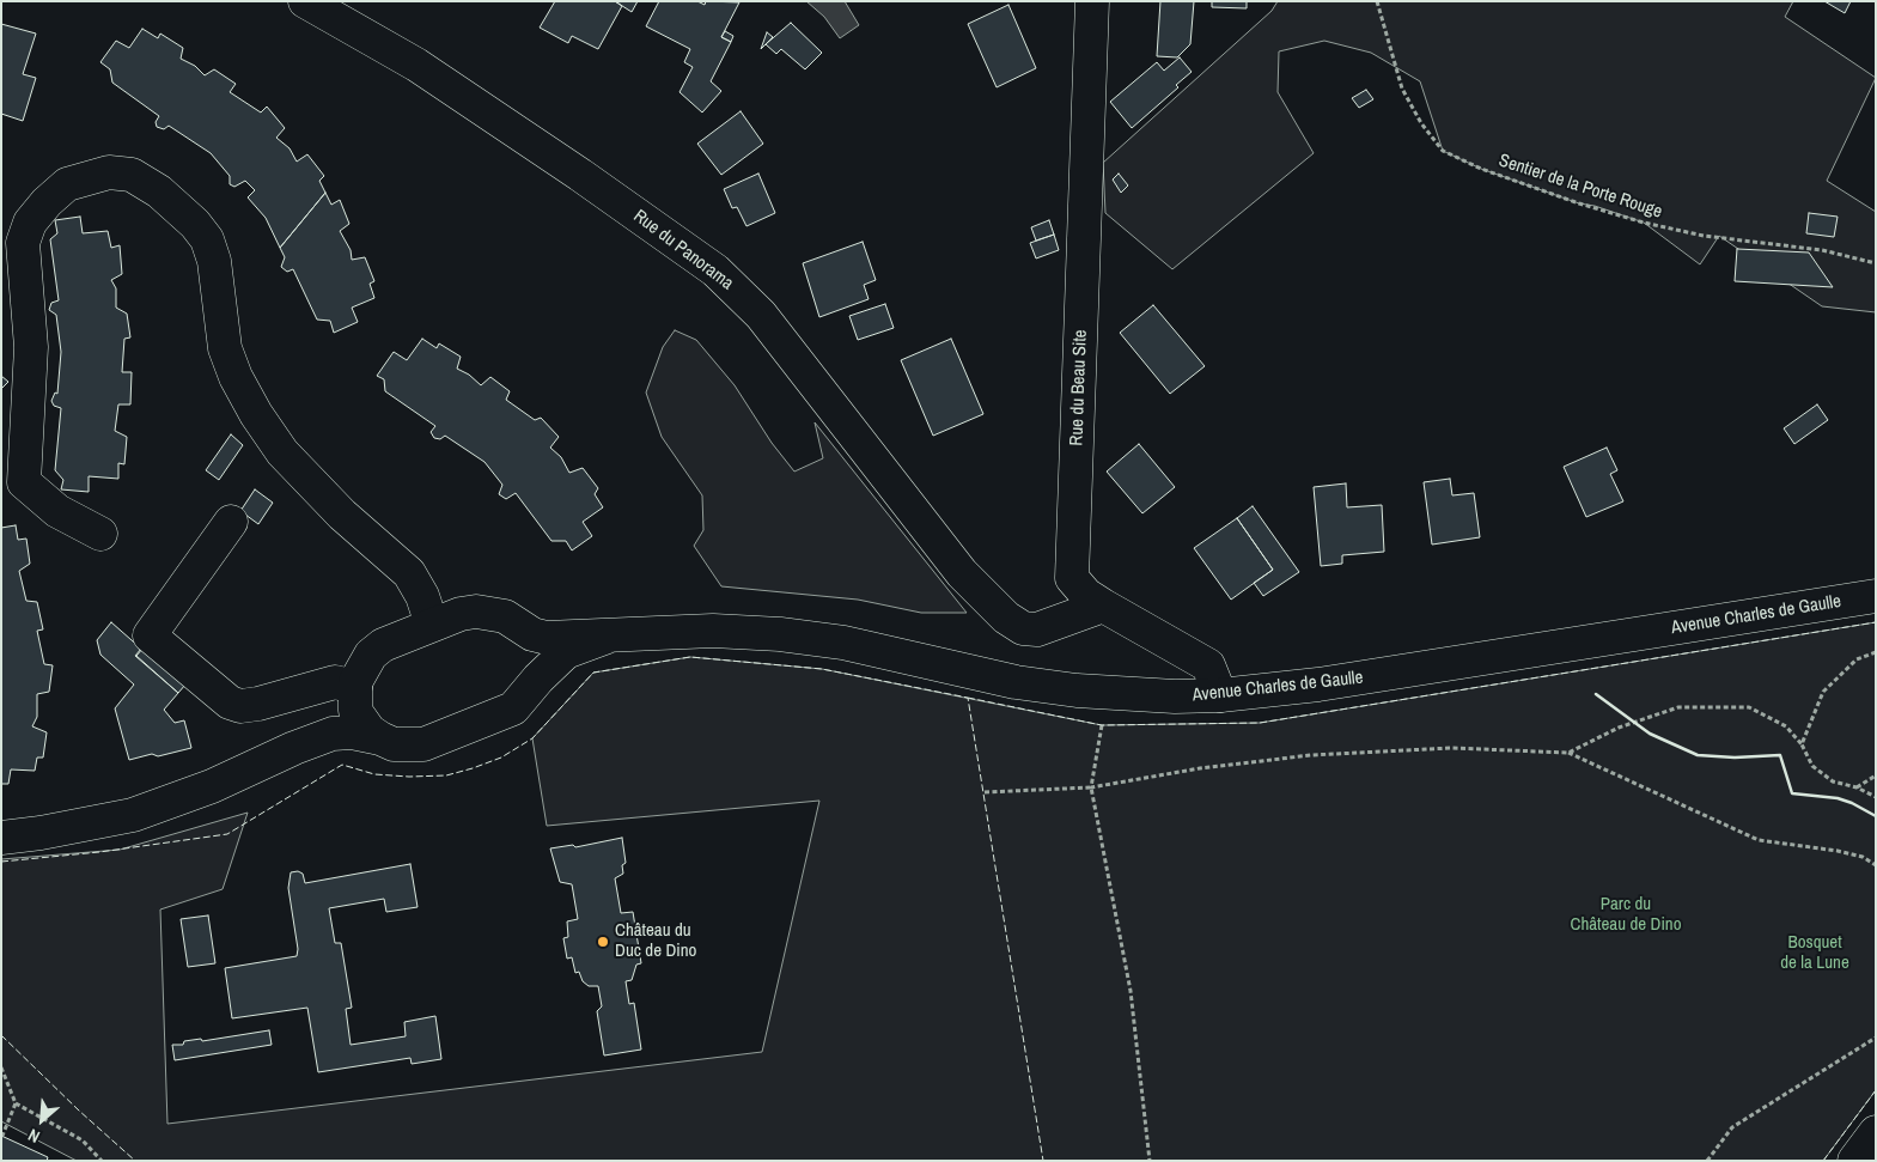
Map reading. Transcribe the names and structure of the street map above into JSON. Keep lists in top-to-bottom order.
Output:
{
  "streets": {
    "main road": ["Rue du Panorama", "Rue du Beau Site", "Avenue Charles de Gaulle"],
    "path": ["Sentier de la Porte Rouge"]
  },
  "crossings": [
    ["Rue du Panorama", "Rue du Beau Site"],
    ["Rue du Beau Site", "Avenue Charles de Gaulle"]
  ],
  "parks": ["Parc du Château de Dino", "Bosquet de la Lune"],
  "places": ["Château du Duc de Dino"],
  "north": "bottom left"
}
